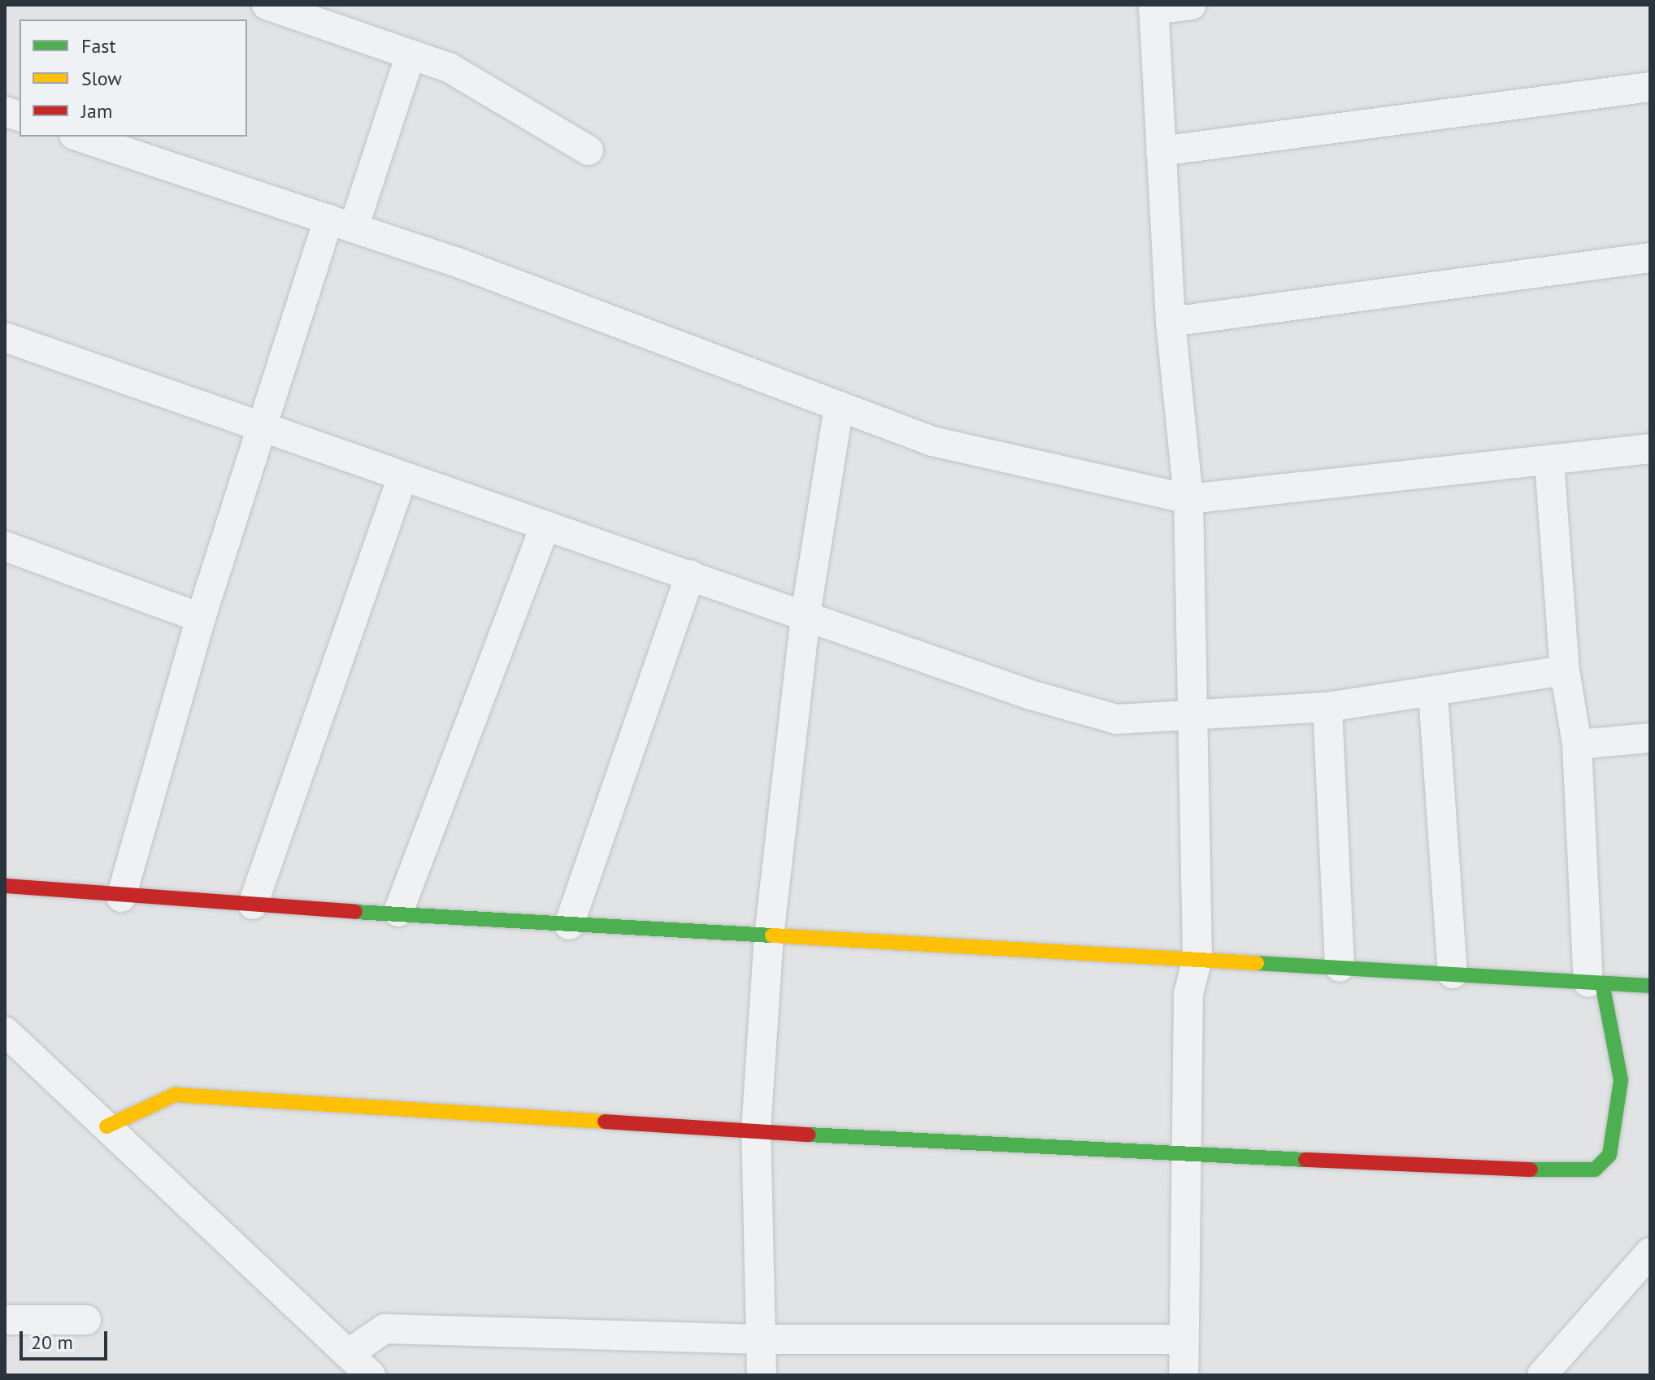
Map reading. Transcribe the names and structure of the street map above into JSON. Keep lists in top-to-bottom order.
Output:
{
  "legend": ["Fast", "Slow", "Jam"],
  "scale_bar": "20 m"
}
